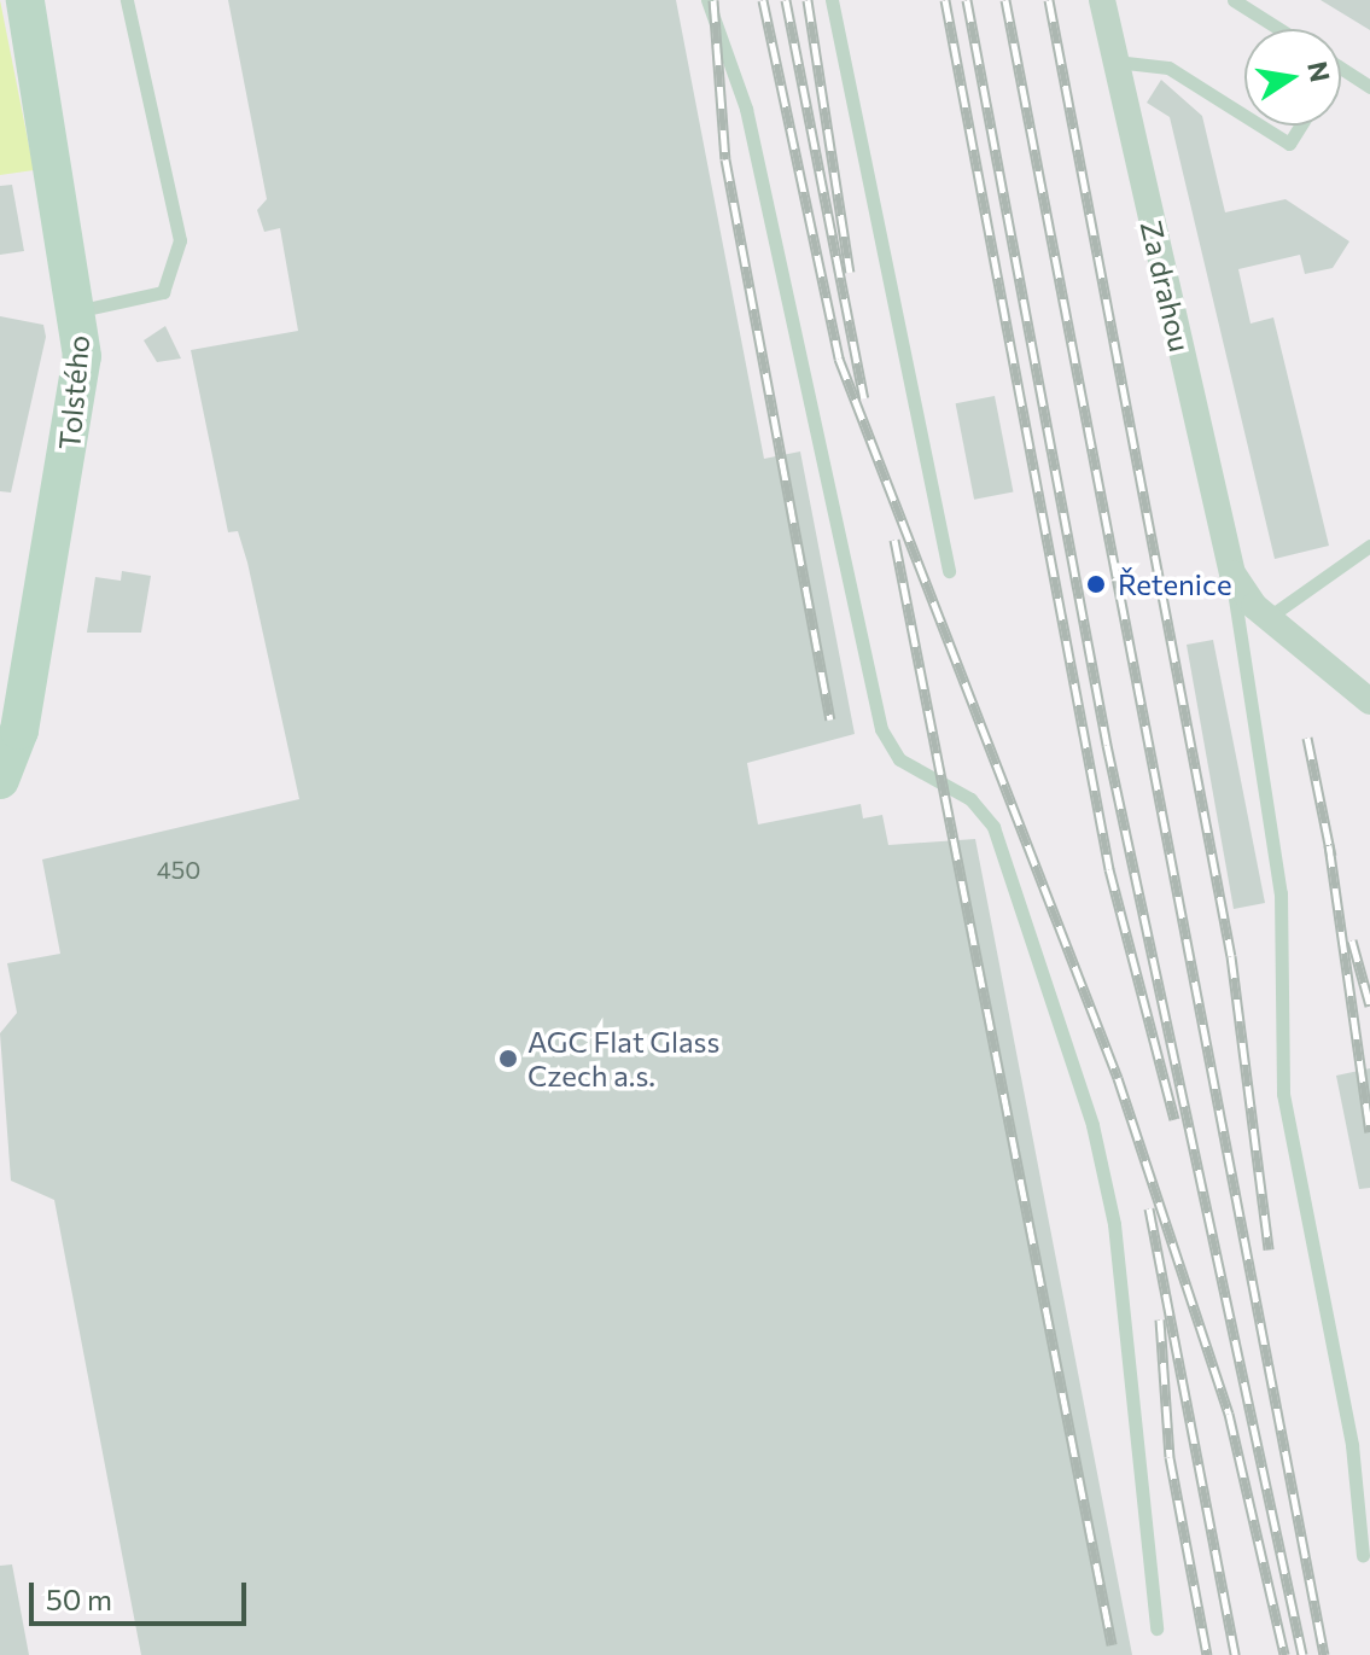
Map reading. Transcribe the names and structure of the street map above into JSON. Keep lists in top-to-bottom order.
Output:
{
  "streets": {
    "street": ["Za drahou", "Tolstého"]
  },
  "places": ["Řetenice", "AGC Flat Glass Czech a.s."],
  "house_numbers": ["450"],
  "scale_bar": "50 m",
  "north": "right"
}
